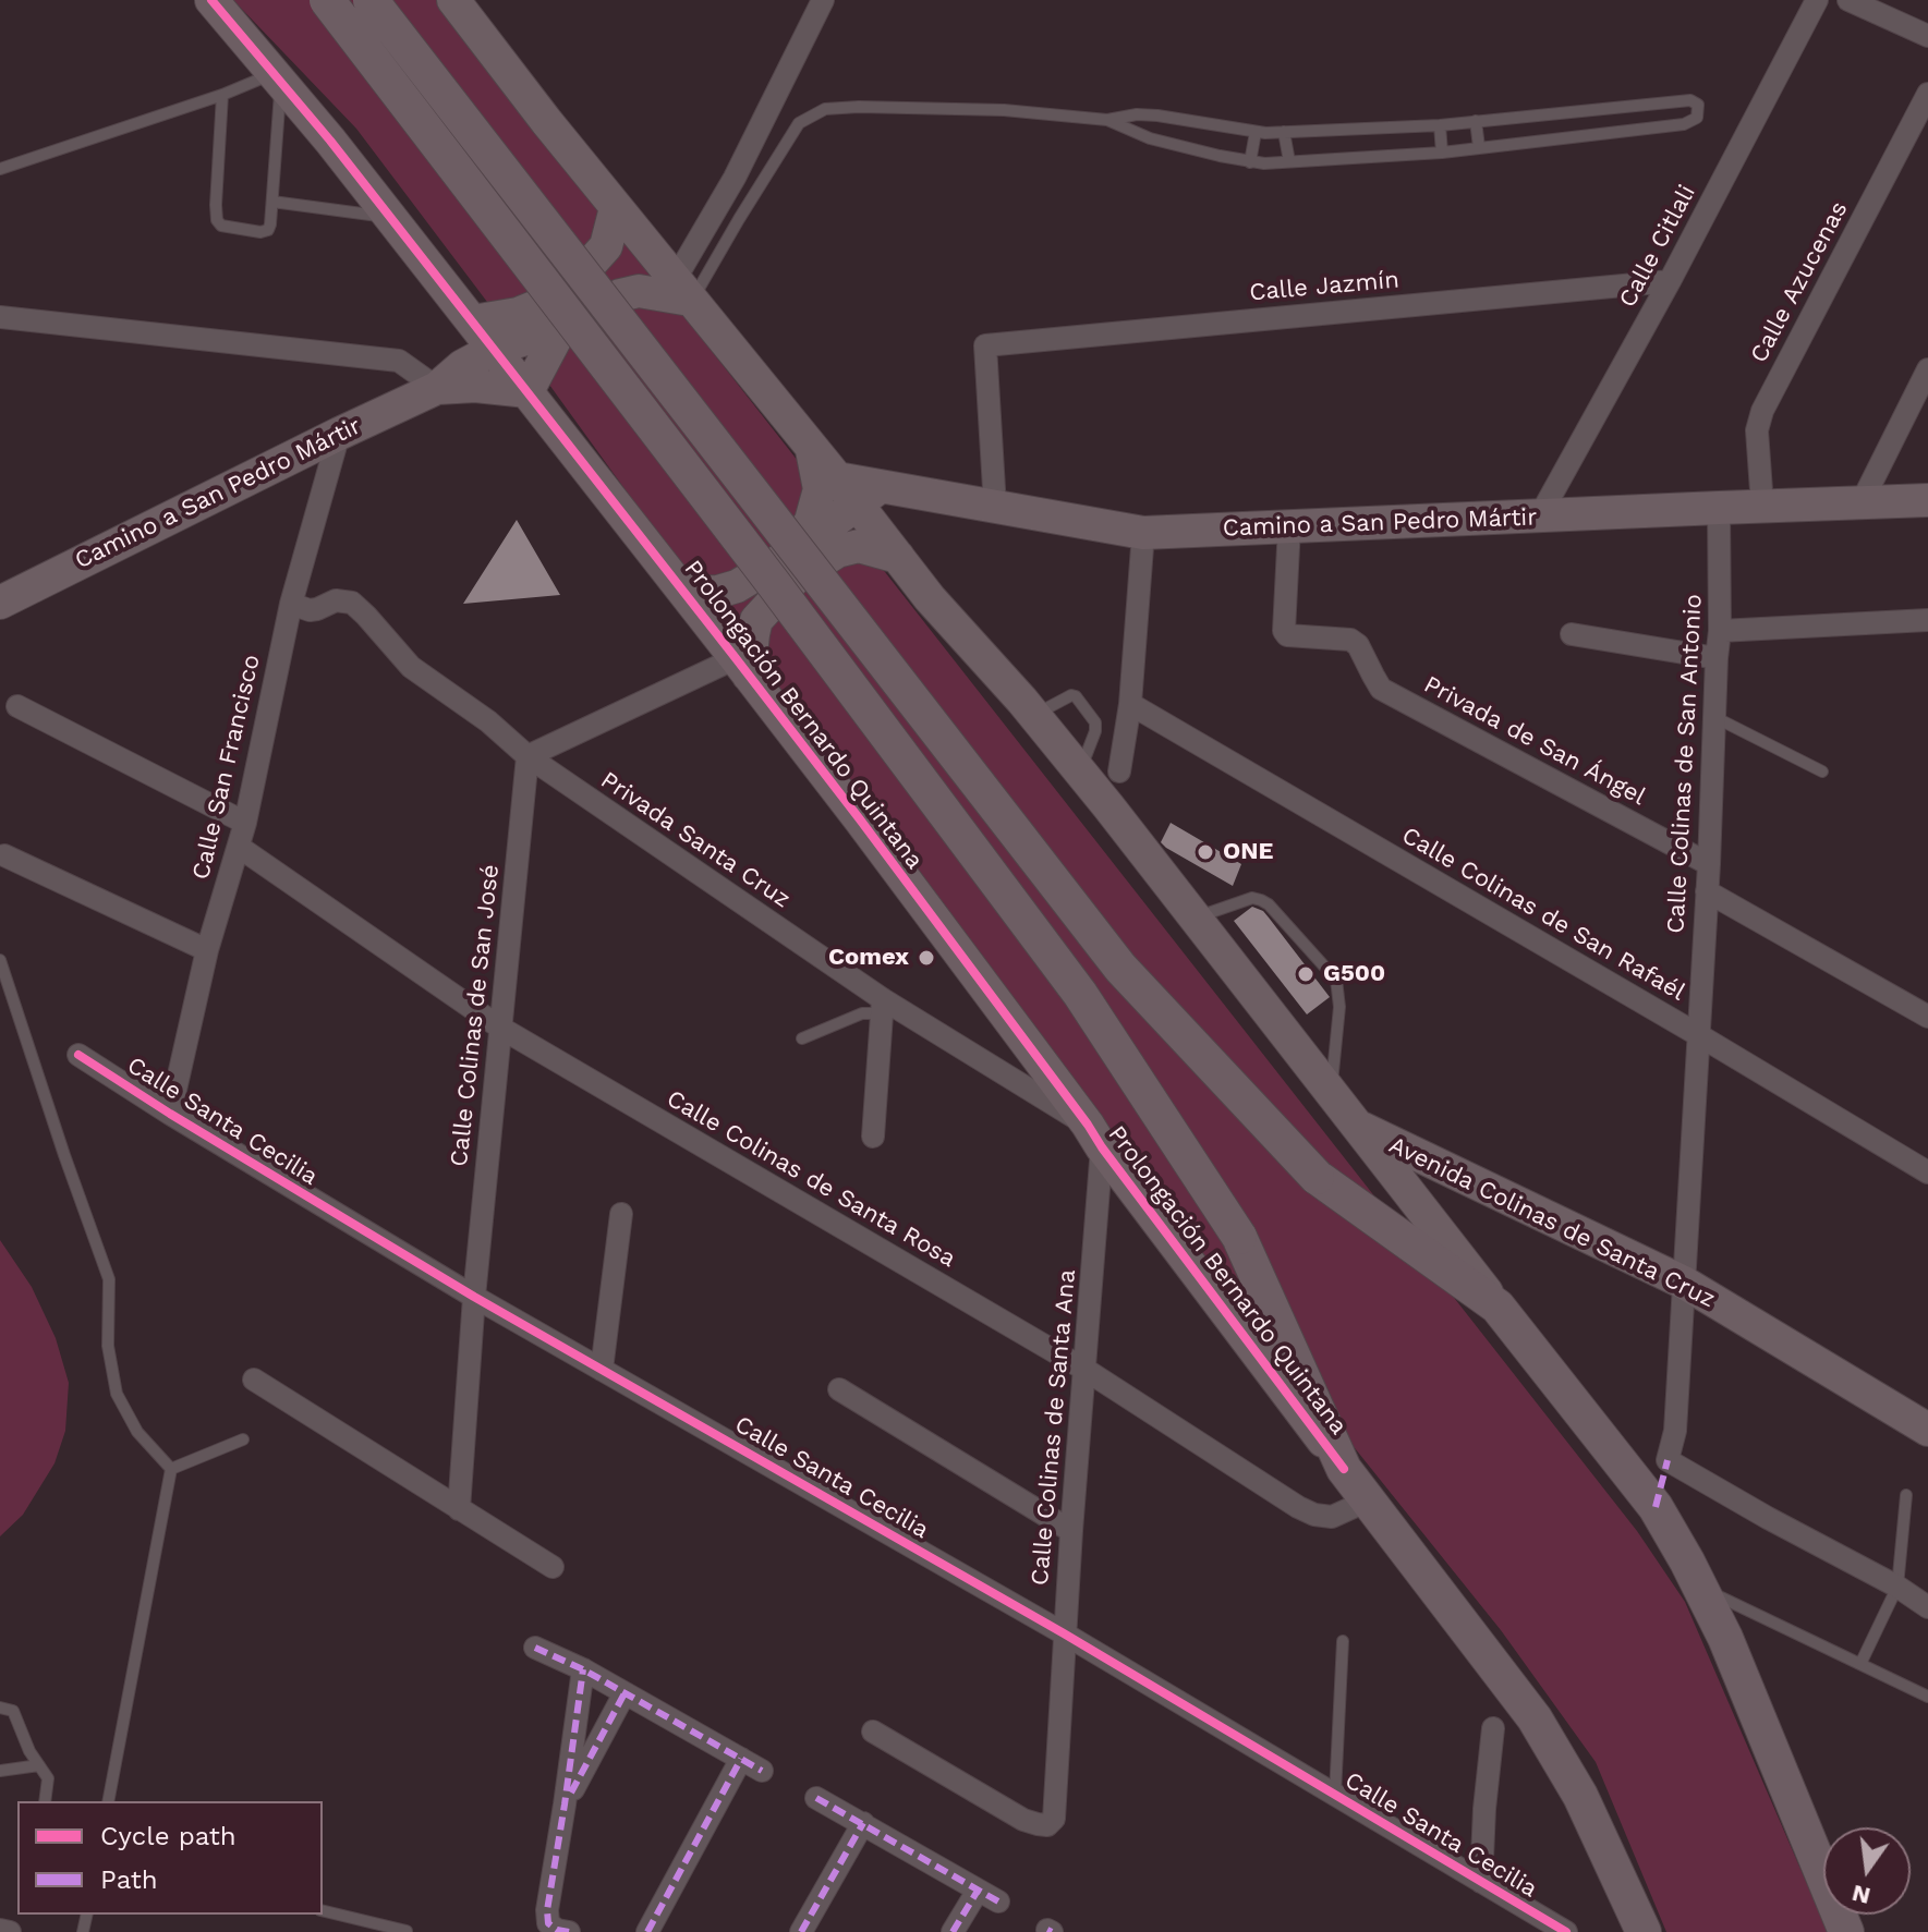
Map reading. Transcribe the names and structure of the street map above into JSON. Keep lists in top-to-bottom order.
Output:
{
  "streets": {
    "main road": ["Prolongación Bernardo Quintana"],
    "street": [
      "Calle Citlali",
      "Calle Azucenas",
      "Calle Jazmín",
      "Camino a San Pedro Mártir",
      "Privada de San Ángel",
      "Calle Colinas de San Antonio",
      "Calle San Francisco",
      "Privada Santa Cruz",
      "Calle Colinas de San Rafaél",
      "Calle Colinas de San José",
      "Calle Santa Cecilia",
      "Calle Colinas de Santa Rosa",
      "Avenida Colinas de Santa Cruz",
      "Calle Colinas de Santa Ana"
    ]
  },
  "crossings": [
    ["Calle Citlali", "Calle Jazmín"],
    ["Calle Citlali", "Camino a San Pedro Mártir"],
    ["Calle Azucenas", "Camino a San Pedro Mártir"],
    ["Calle Jazmín", "Camino a San Pedro Mártir"],
    ["Camino a San Pedro Mártir", "Prolongación Bernardo Quintana"],
    ["Camino a San Pedro Mártir", "Privada de San Ángel"],
    ["Camino a San Pedro Mártir", "Calle Colinas de San Antonio"],
    ["Camino a San Pedro Mártir", "Calle San Francisco"],
    ["Prolongación Bernardo Quintana", "Privada Santa Cruz"],
    ["Prolongación Bernardo Quintana", "Calle Colinas de Santa Rosa"],
    ["Prolongación Bernardo Quintana", "Calle Colinas de Santa Ana"],
    ["Privada de San Ángel", "Calle Colinas de San Antonio"],
    ["Calle Colinas de San Antonio", "Calle Colinas de San Rafaél"],
    ["Calle Colinas de San Antonio", "Avenida Colinas de Santa Cruz"],
    ["Calle San Francisco", "Privada Santa Cruz"],
    ["Calle San Francisco", "Calle Santa Cecilia"],
    ["Calle San Francisco", "Calle Colinas de Santa Rosa"],
    ["Privada Santa Cruz", "Calle Colinas de San José"],
    ["Privada Santa Cruz", "Calle Colinas de Santa Ana"],
    ["Calle Colinas de San José", "Calle Santa Cecilia"],
    ["Calle Colinas de San José", "Calle Colinas de Santa Rosa"],
    ["Calle Santa Cecilia", "Calle Colinas de Santa Ana"],
    ["Calle Colinas de Santa Rosa", "Calle Colinas de Santa Ana"]
  ],
  "places": ["ONE", "Comex", "G500"],
  "legend": ["Cycle path", "Path"],
  "north": "bottom"
}
